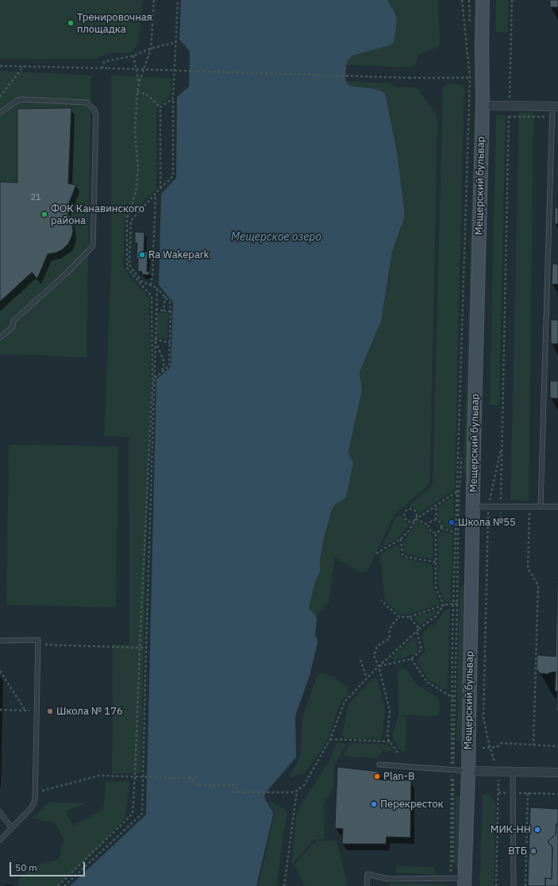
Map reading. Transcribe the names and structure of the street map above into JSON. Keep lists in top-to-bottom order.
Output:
{
  "streets": {
    "main road": ["Мещерский бульвар"]
  },
  "water": ["Мещерское озеро"],
  "places": [
    "Тренировочная площадка",
    "ФОК Канавинского района",
    "Ra Wakepark",
    "Школа №55",
    "Школа № 176",
    "Plan-B",
    "Перекресток",
    "МИК-НН",
    "ВТБ"
  ],
  "house_numbers": ["21"],
  "scale_bar": "50 m"
}
